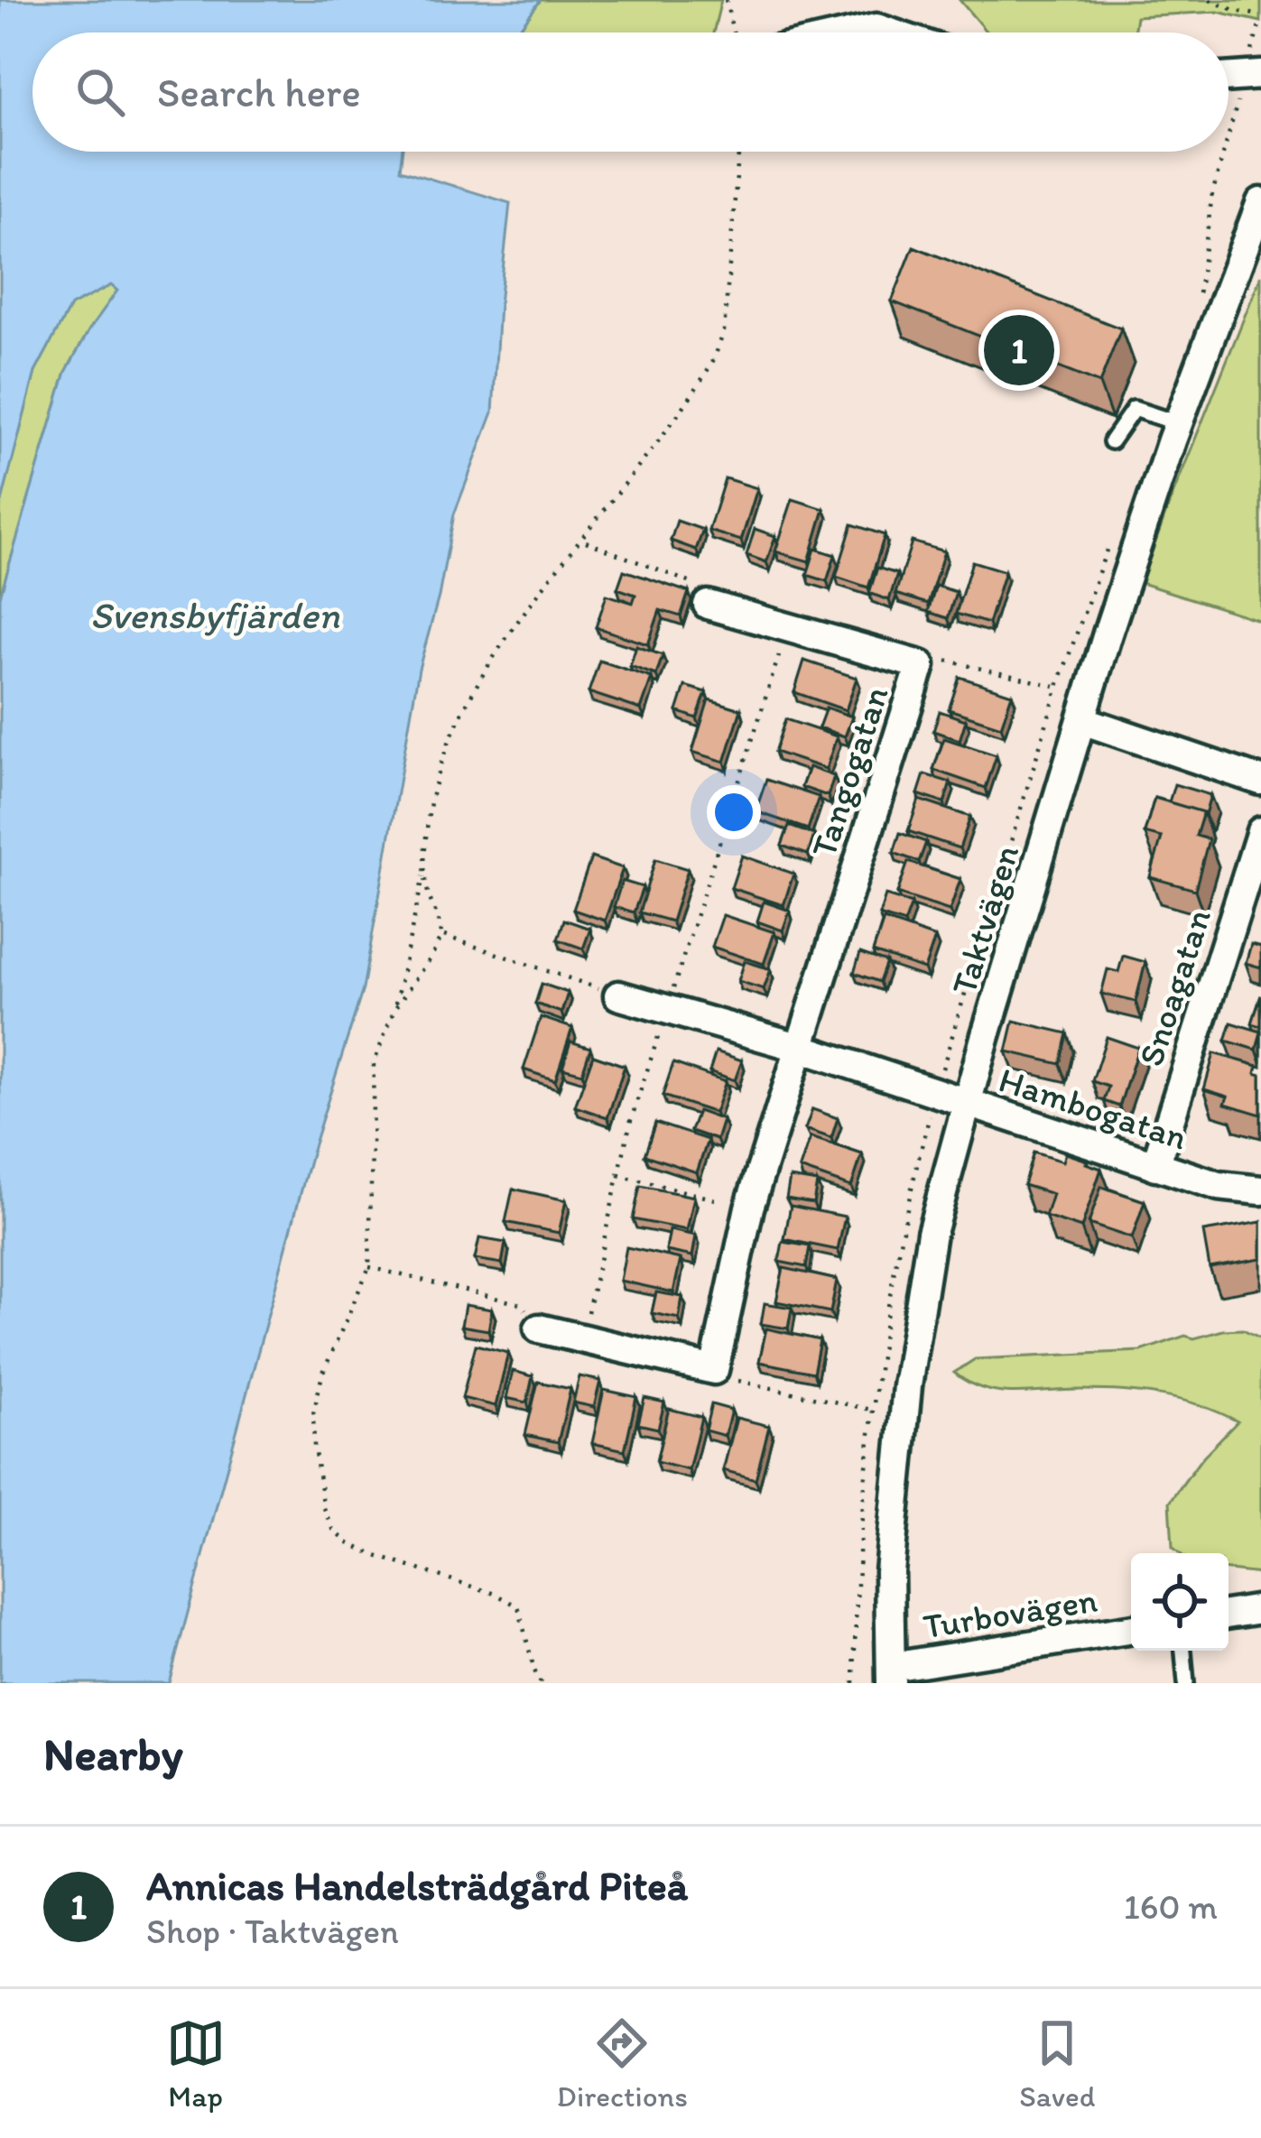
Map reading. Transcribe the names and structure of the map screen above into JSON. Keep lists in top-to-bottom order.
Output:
{
  "streets": {
    "street": [
      "Tangogatan",
      "Taktvägen",
      "Snoagatan",
      "Hambogatan",
      "Turbovägen"
    ]
  },
  "crossings": [
    ["Taktvägen", "Hambogatan"],
    ["Taktvägen", "Turbovägen"],
    ["Snoagatan", "Hambogatan"]
  ],
  "water": ["Svensbyfjärden"],
  "page": {
    "search": "Search here",
    "pins": "1",
    "heading": "Nearby",
    "list": [
      {
        "mark": "1",
        "name": "Annicas Handelsträdgård Piteå",
        "note": "Shop · Taktvägen",
        "value": "160 m"
      }
    ],
    "nav": ["Map", "Directions", "Saved"]
  }
}
